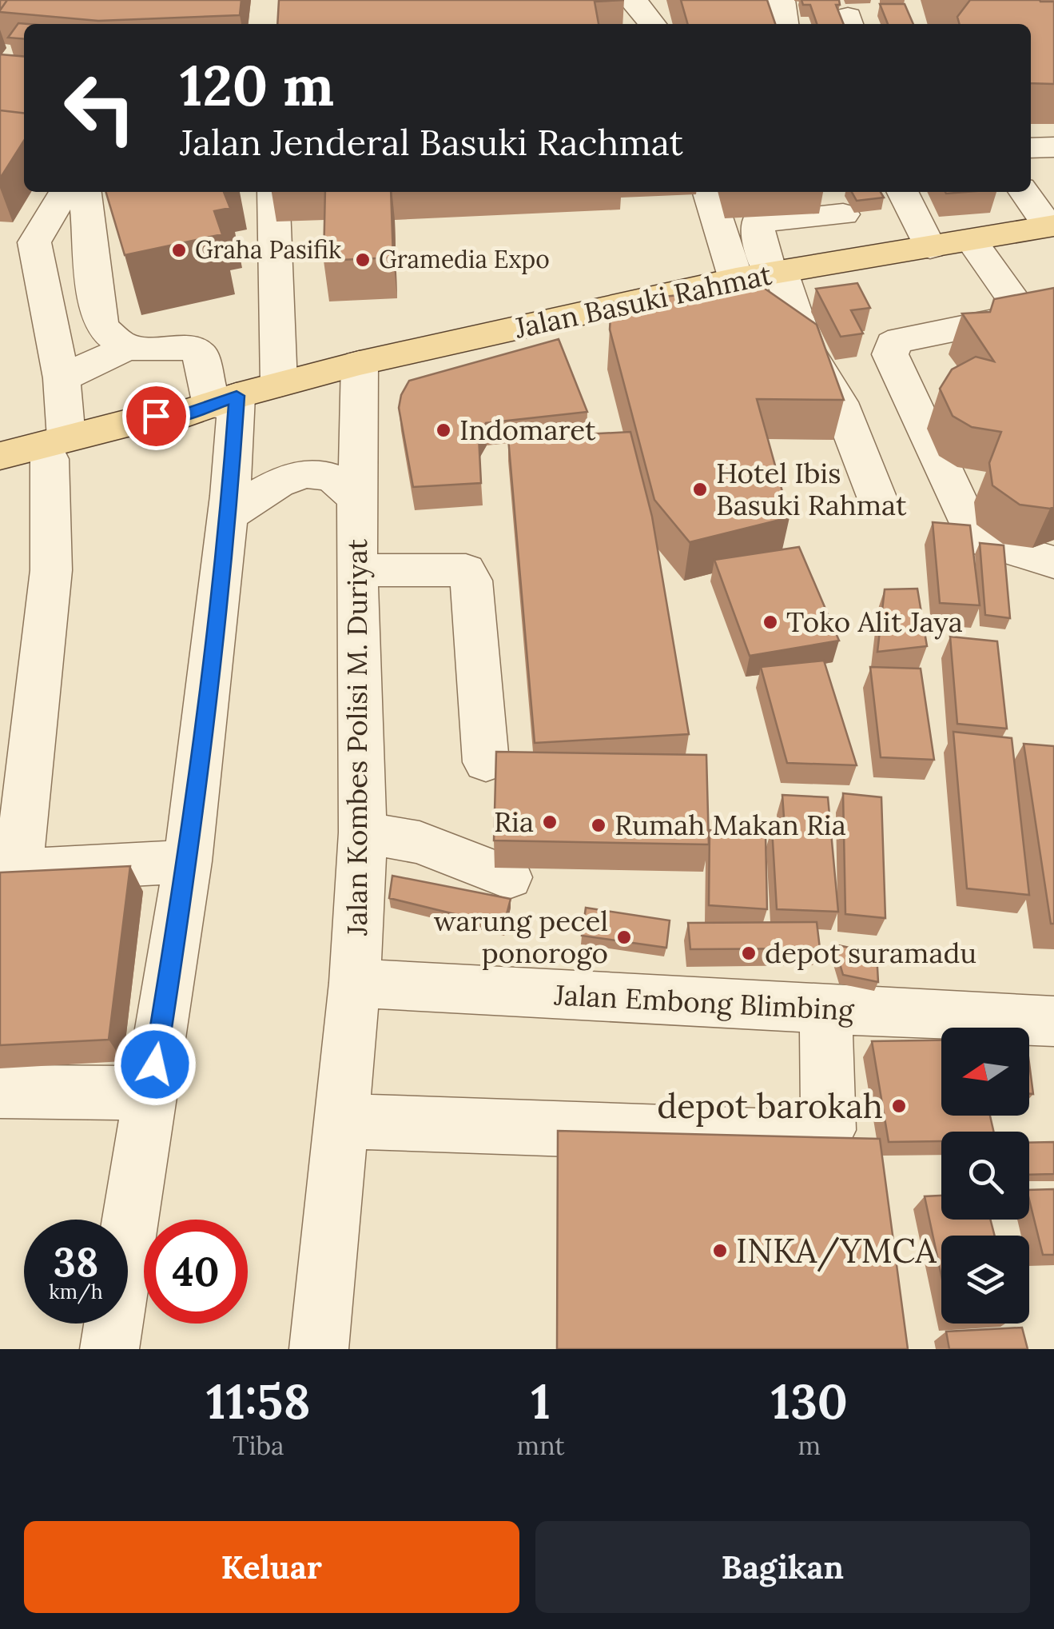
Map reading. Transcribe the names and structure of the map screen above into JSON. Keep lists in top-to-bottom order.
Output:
{
  "streets": {
    "main road": ["Jalan Basuki Rahmat"],
    "street": ["Jalan Kombes Polisi M. Duriyat", "Jalan Embong Blimbing"]
  },
  "crossings": [
    ["Jalan Basuki Rahmat", "Jalan Kombes Polisi M. Duriyat"],
    ["Jalan Kombes Polisi M. Duriyat", "Jalan Embong Blimbing"]
  ],
  "places": [
    "Graha Pasifik",
    "Gramedia Expo",
    "Indomaret",
    "Hotel Ibis Basuki Rahmat",
    "Toko Alit Jaya",
    "Ria",
    "Rumah Makan Ria",
    "warung pecel ponorogo",
    "depot suramadu",
    "depot barokah",
    "INKA/YMCA"
  ],
  "north": "left",
  "page": {
    "turn": ["120 m", "Jalan Jenderal Basuki Rachmat"],
    "speed": "38 km/h",
    "limit": "40",
    "eta": [
      "11:58",
      "Tiba",
      "1",
      "mnt",
      "130",
      "m"
    ],
    "buttons": ["Keluar", "Bagikan"]
  }
}
